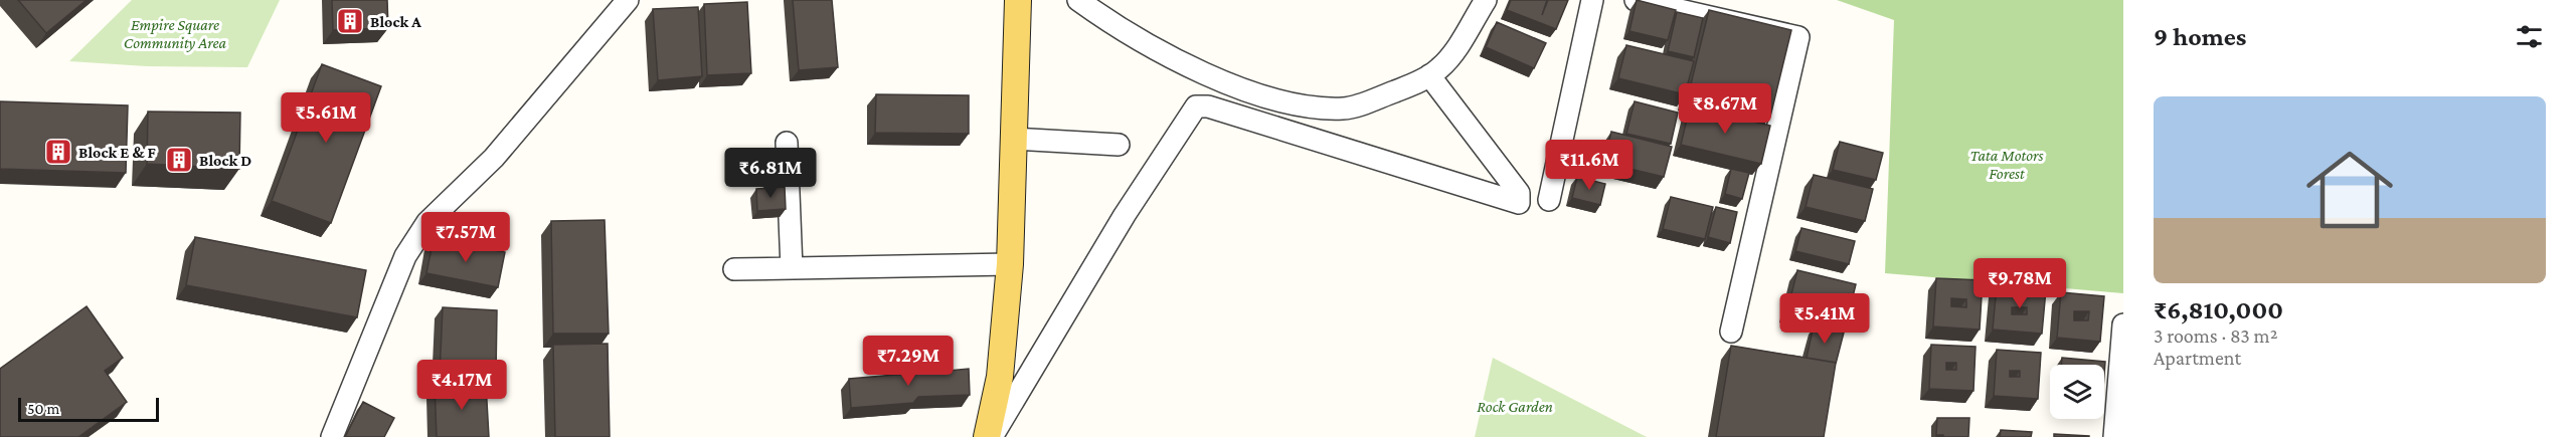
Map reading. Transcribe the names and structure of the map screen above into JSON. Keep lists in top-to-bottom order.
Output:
{
  "parks": ["Empire Square Community Area", "Tata Motors Forest", "Rock Garden"],
  "places": {
    "building": ["Block A", "Block E & F", "Block D"]
  },
  "scale_bar": "50 m",
  "page": {
    "heading": "9 homes",
    "list": [
      {
        "name": "₹6,810,000",
        "note": "3 rooms · 83 m² · Apartment"
      }
    ],
    "price": [
      "₹8.67M",
      "₹5.61M",
      "₹11.6M",
      "₹6.81M",
      "₹7.57M",
      "₹9.78M",
      "₹5.41M",
      "₹7.29M",
      "₹4.17M"
    ],
    "scale": "50 m"
  }
}
